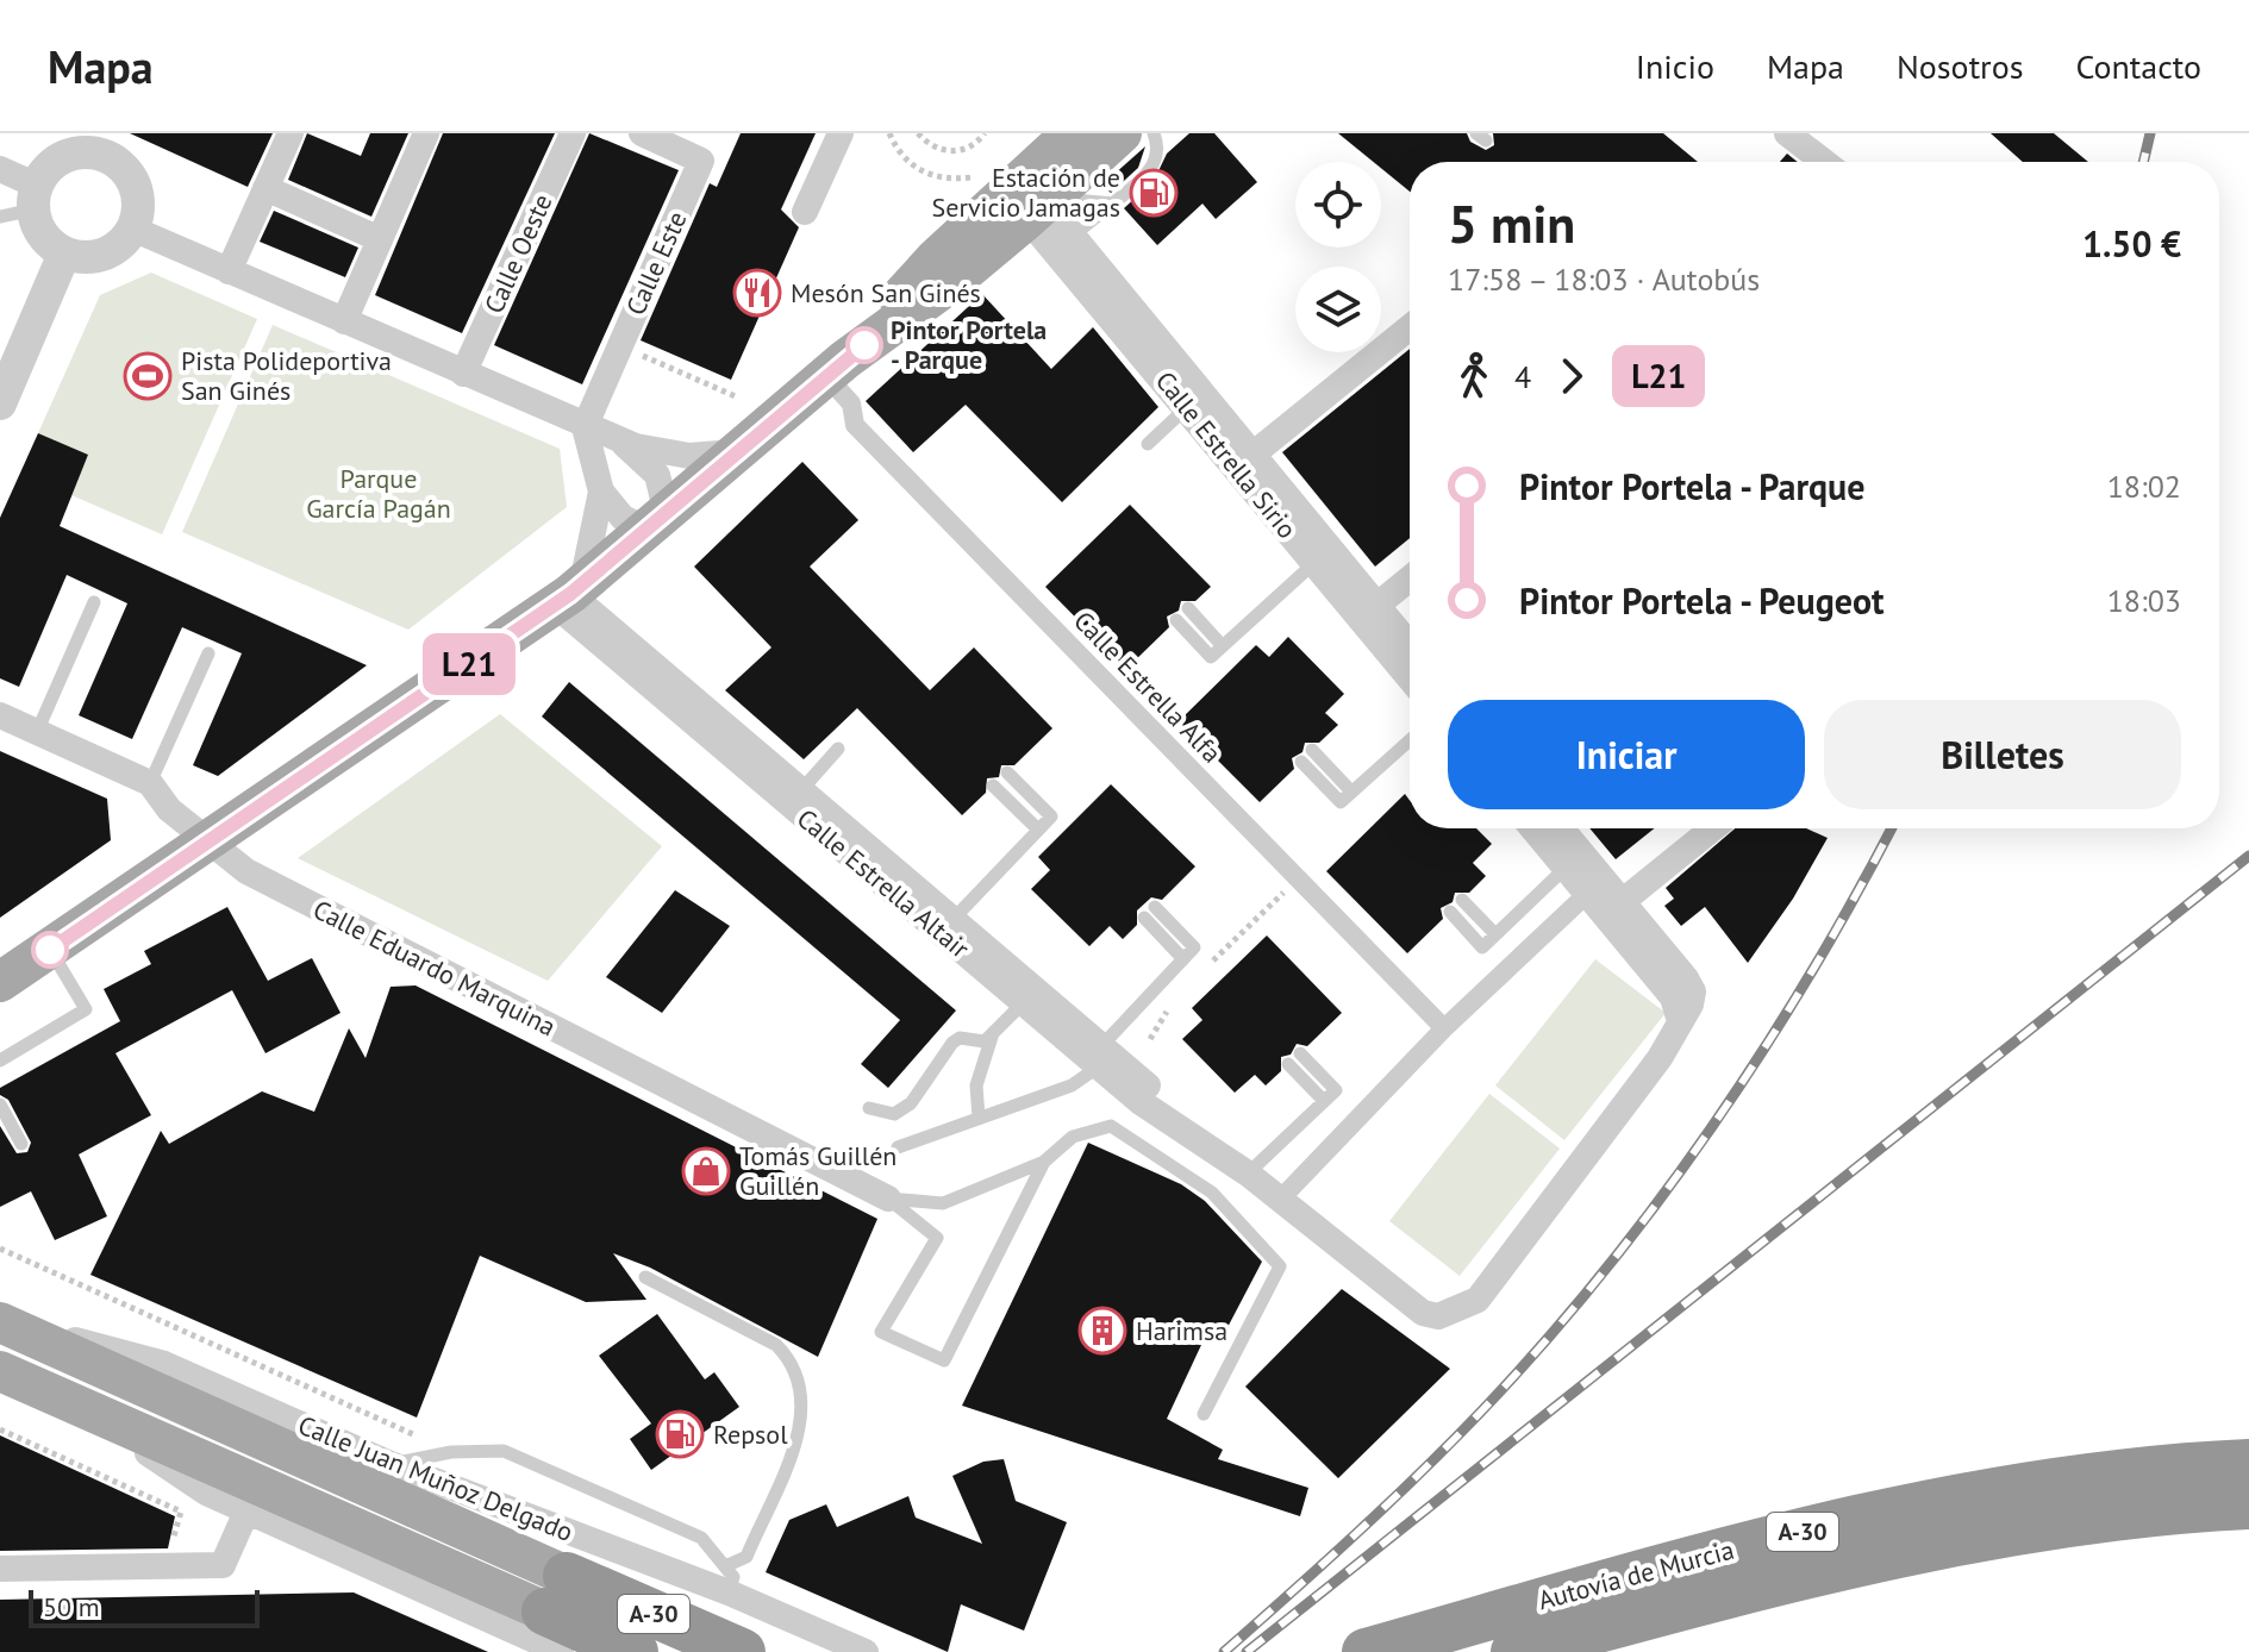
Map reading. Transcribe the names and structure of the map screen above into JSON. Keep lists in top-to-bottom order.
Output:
{
  "streets": {
    "highway": ["A-30", "Autovía de Murcia"],
    "main road": ["Calle Juan Muñoz Delgado"],
    "street": [
      "Calle Oeste",
      "Calle Este",
      "Calle Estrella Sirio",
      "Calle Estrella Alfa",
      "Calle Estrella Altair",
      "Calle Eduardo Marquina"
    ]
  },
  "crossings": [
    ["Calle Juan Muñoz Delgado", "A-30"]
  ],
  "parks": ["Parque García Pagán"],
  "places": {
    "fuel station": ["Estación de Servicio Jamagas", "Repsol"],
    "restaurant": ["Mesón San Ginés"],
    "other": ["Pintor Portela - Parque"],
    "sports": ["Pista Polideportiva San Ginés"],
    "shop": ["Tomás Guillén Guillén"],
    "building": ["Harimsa"]
  },
  "lines": ["bus line L21"],
  "scale_bar": "50 m",
  "page": {
    "header": "Mapa",
    "nav": [
      "Inicio",
      "Mapa",
      "Nosotros",
      "Contacto"
    ],
    "on_map": "L21",
    "heading": ["5 min", "17:58 – 18:03 · Autobús", "1.50 €"],
    "legs": ["4", "L21"],
    "list": [
      {
        "name": "Pintor Portela - Parque",
        "value": "18:02"
      },
      {
        "name": "Pintor Portela - Peugeot",
        "value": "18:03"
      }
    ],
    "buttons": ["Iniciar", "Billetes"],
    "scale": "50 m"
  }
}
